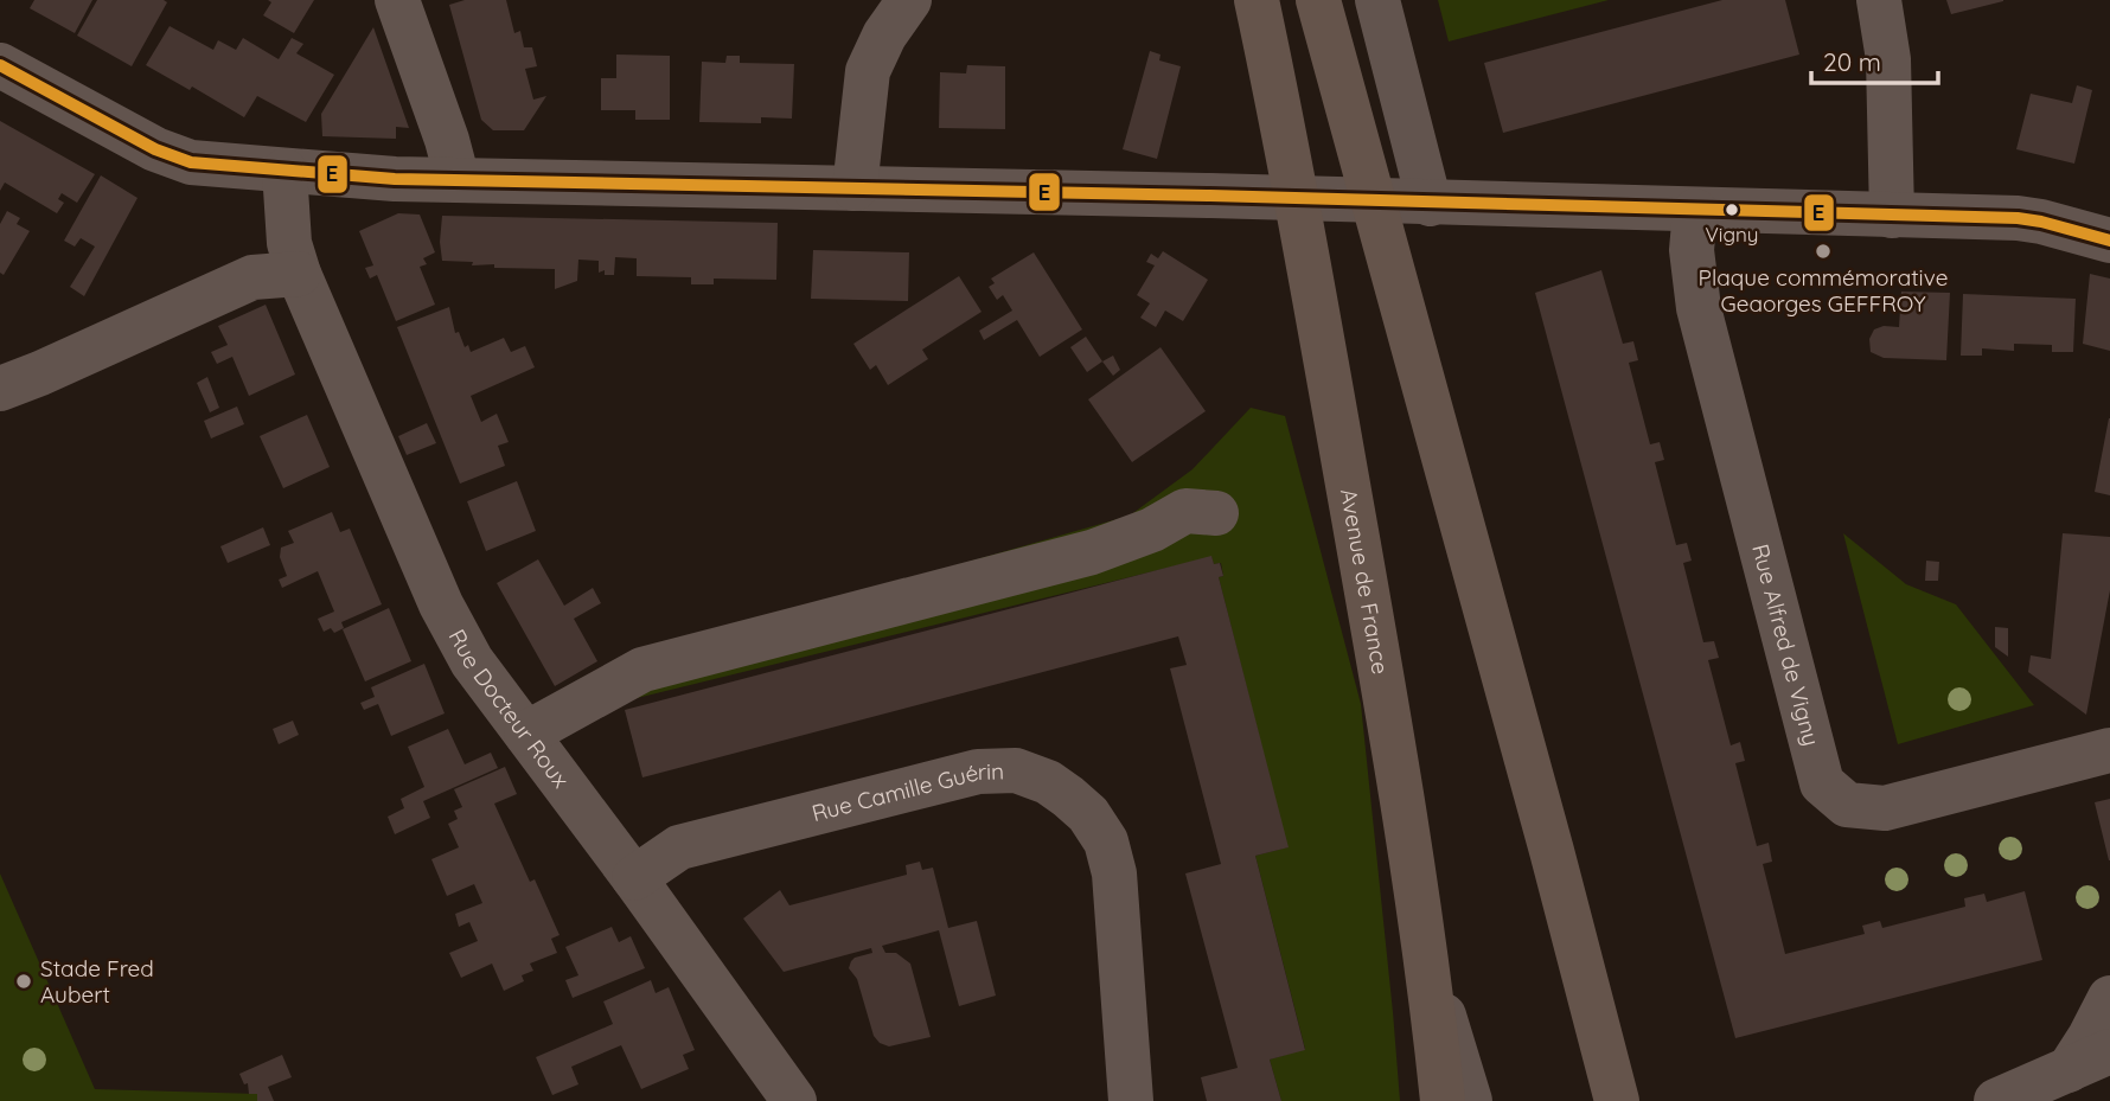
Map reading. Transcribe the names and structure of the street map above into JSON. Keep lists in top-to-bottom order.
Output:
{
  "streets": {
    "main road": ["Avenue de France"],
    "street": ["Rue Alfred de Vigny", "Rue Docteur Roux", "Rue Camille Guérin"]
  },
  "crossings": [
    ["Rue Docteur Roux", "Rue Camille Guérin"]
  ],
  "places": ["Vigny", "Plaque commémorative Geaorges GEFFROY", "Stade Fred Aubert"],
  "lines": ["transit line E"],
  "scale_bar": "20 m"
}
